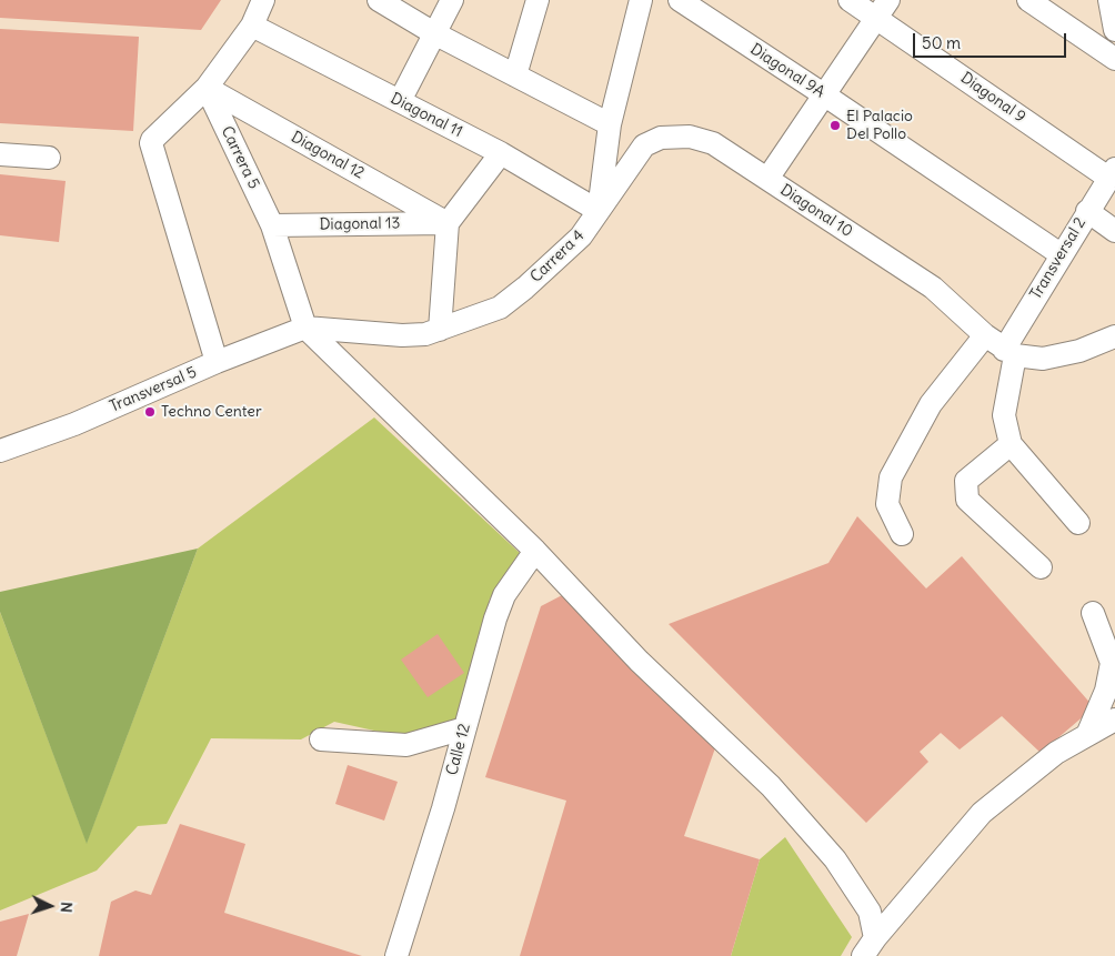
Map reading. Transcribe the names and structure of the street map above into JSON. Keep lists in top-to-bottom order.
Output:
{
  "streets": {
    "street": [
      "Diagonal 9A",
      "Diagonal 9",
      "Diagonal 11",
      "Diagonal 12",
      "Carrera 5",
      "Diagonal 10",
      "Diagonal 13",
      "Carrera 4",
      "Transversal 2",
      "Transversal 5",
      "Calle 12"
    ]
  },
  "crossings": [
    ["Diagonal 9A", "Transversal 2"],
    ["Diagonal 9", "Transversal 2"],
    ["Diagonal 11", "Diagonal 10"],
    ["Diagonal 11", "Carrera 4"],
    ["Diagonal 12", "Carrera 5"],
    ["Diagonal 12", "Diagonal 13"],
    ["Carrera 5", "Diagonal 13"],
    ["Carrera 5", "Carrera 4"],
    ["Carrera 5", "Transversal 5"],
    ["Diagonal 10", "Carrera 4"],
    ["Diagonal 10", "Transversal 2"],
    ["Carrera 4", "Transversal 5"]
  ],
  "places": ["El Palacio Del Pollo", "Techno Center"],
  "scale_bar": "50 m",
  "north": "right"
}
